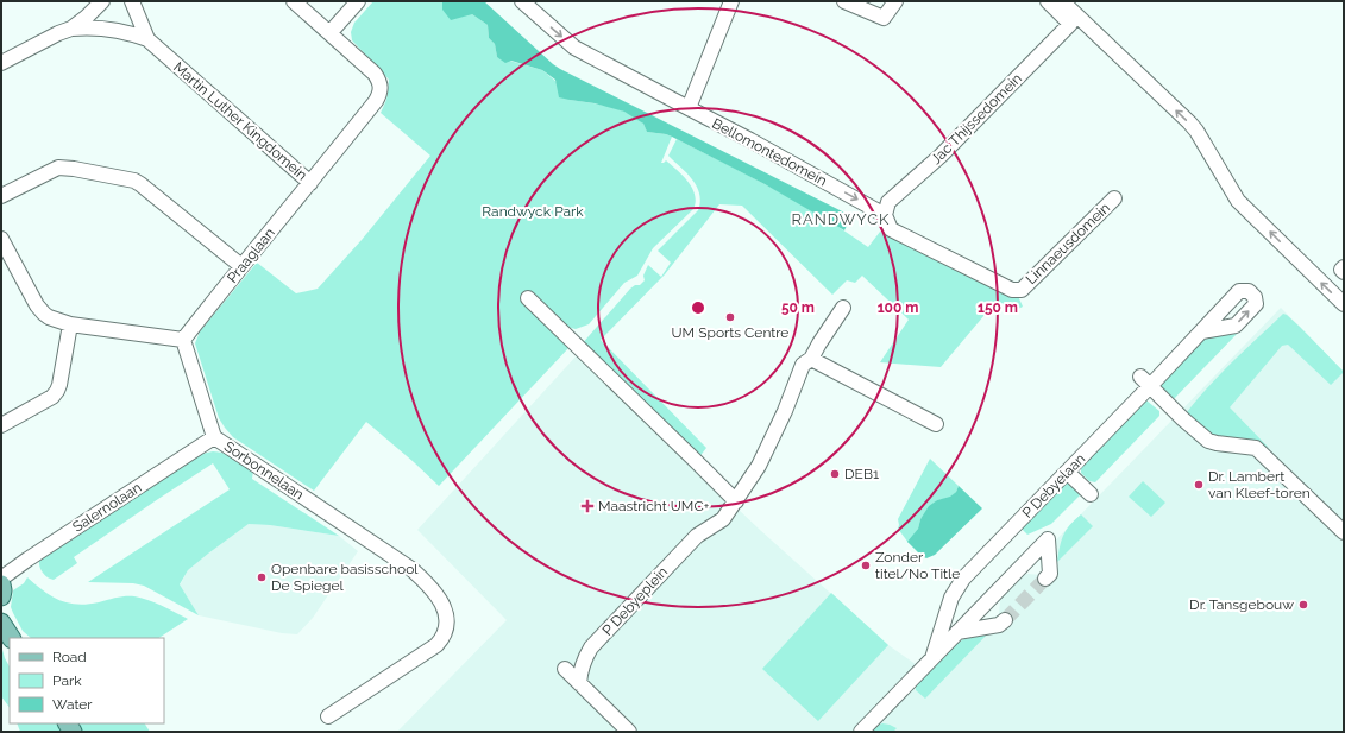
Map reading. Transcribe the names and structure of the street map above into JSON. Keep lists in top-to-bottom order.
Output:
{
  "streets": {
    "street": [
      "Jac Thijssedomein",
      "Martin Luther Kingdomein",
      "Bellomontedomein",
      "Linnaeusdomein",
      "Praaglaan",
      "Sorbonnelaan",
      "P Debyelaan",
      "Salernolaan",
      "P Debyeplein"
    ]
  },
  "crossings": [
    ["Jac Thijssedomein", "Bellomontedomein"],
    ["Martin Luther Kingdomein", "Praaglaan"],
    ["Bellomontedomein", "Linnaeusdomein"],
    ["Praaglaan", "Sorbonnelaan"],
    ["Sorbonnelaan", "Salernolaan"]
  ],
  "one_way": ["Bellomontedomein"],
  "districts": ["RANDWYCK"],
  "parks": ["Randwyck Park"],
  "places": {
    "other": [
      "UM Sports Centre",
      "DEB1",
      "Dr. Lambert van Kleef-toren",
      "Zonder titel/No Title",
      "Openbare basisschool De Spiegel",
      "Dr. Tansgebouw"
    ],
    "health": ["Maastricht UMC+"]
  },
  "legend": ["Road", "Park", "Water"],
  "rings": ["50 m", "100 m", "150 m"]
}
